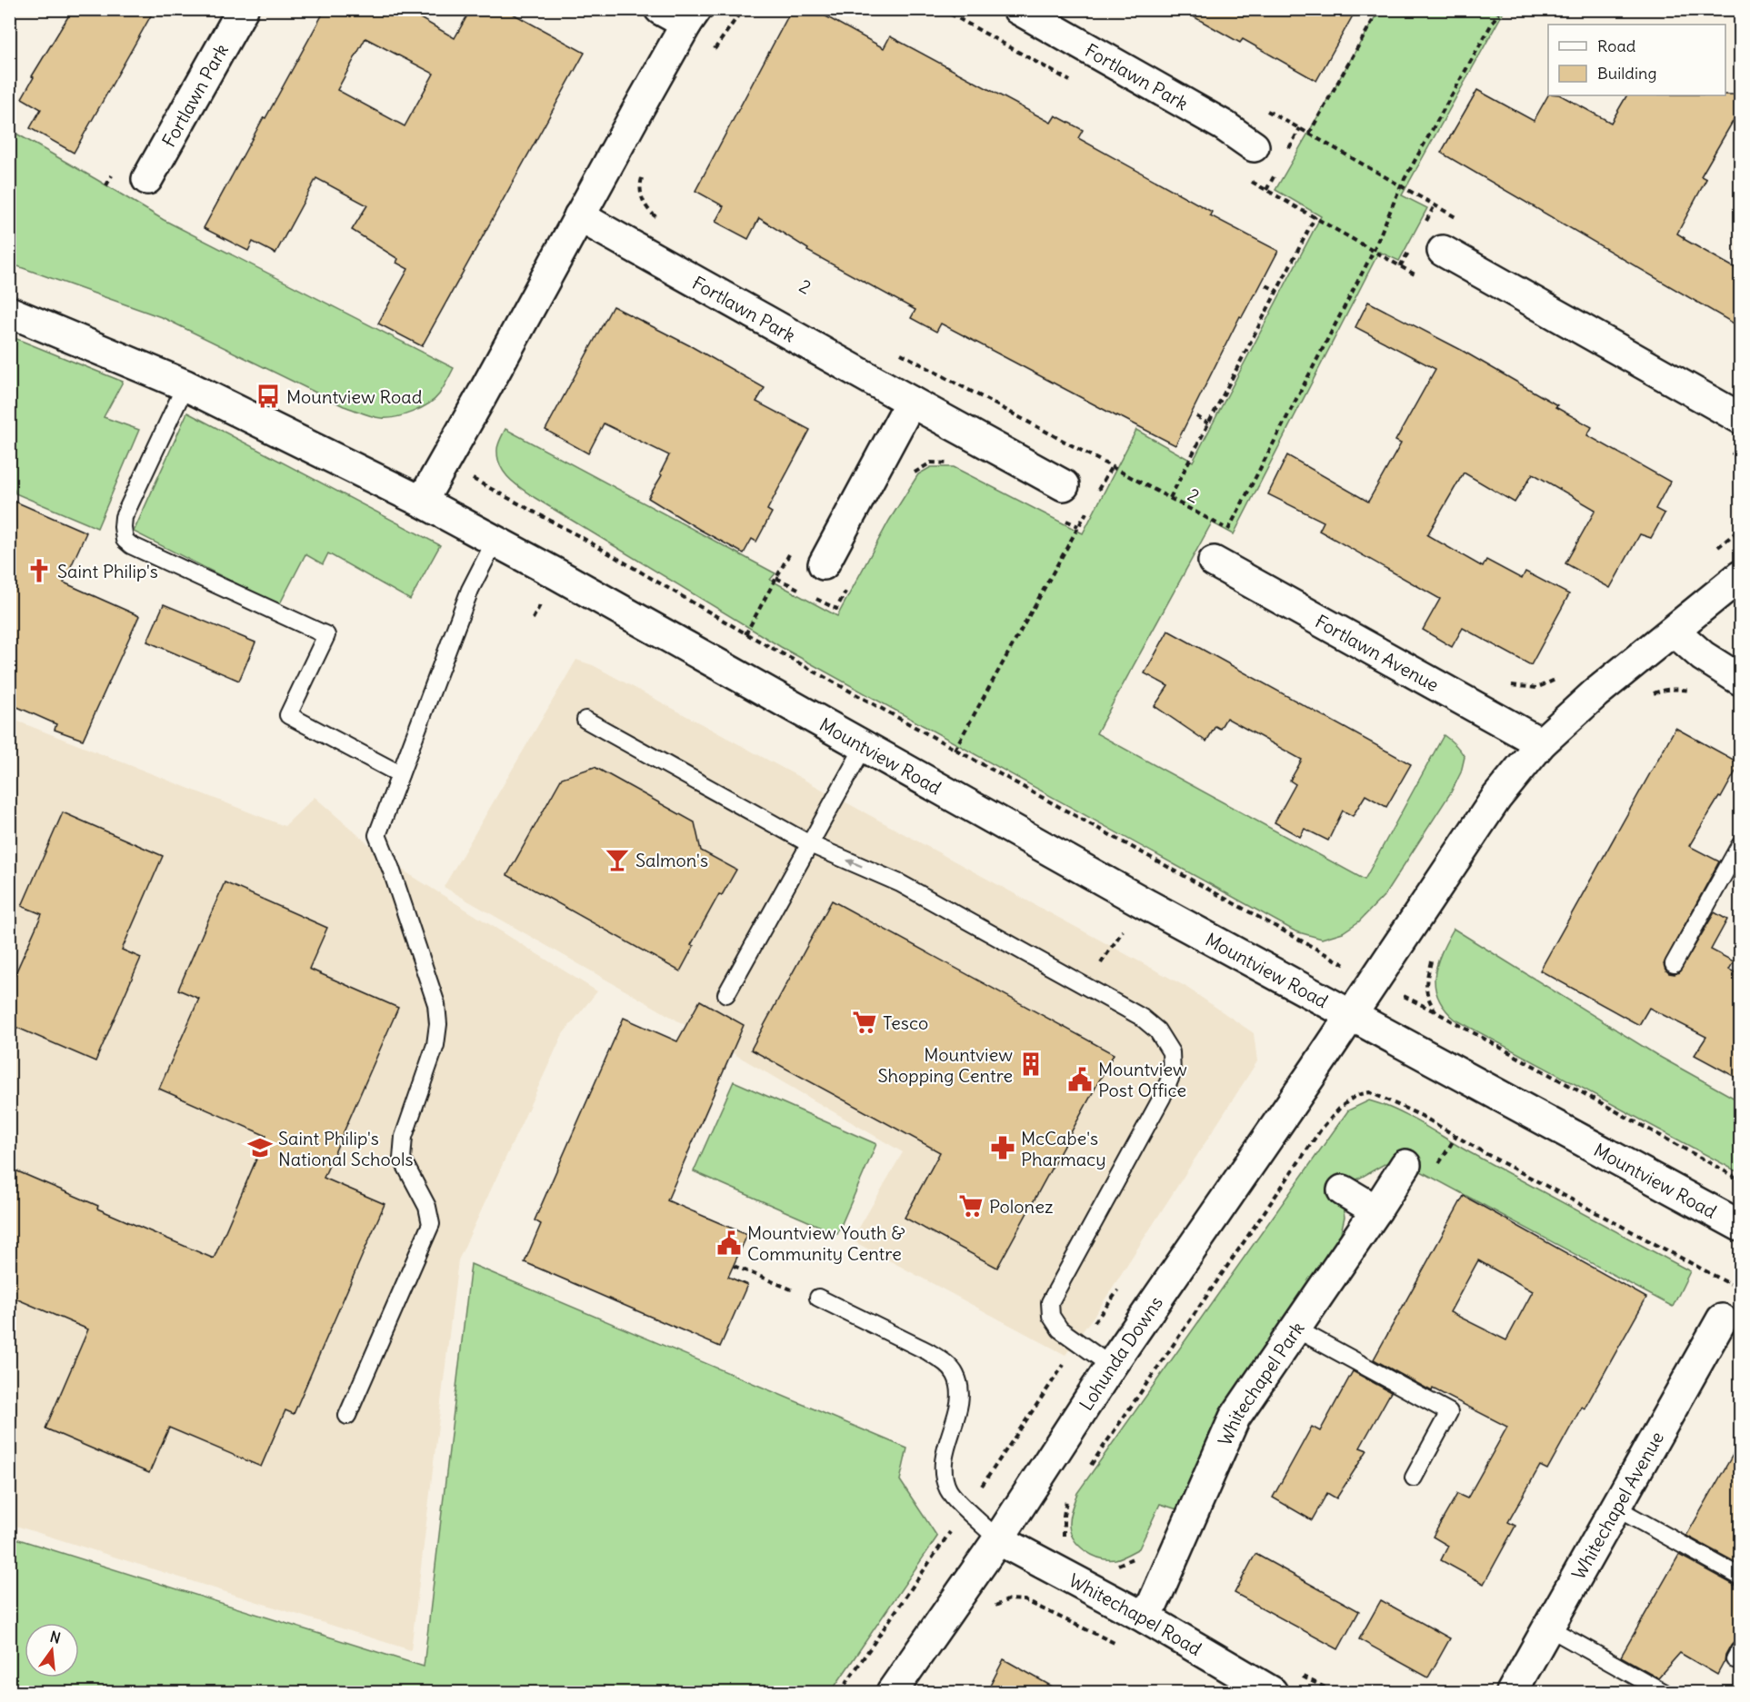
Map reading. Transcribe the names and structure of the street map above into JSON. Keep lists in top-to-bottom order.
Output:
{
  "streets": {
    "street": [
      "Fortlawn Park",
      "Fortlawn Avenue",
      "Mountview Road",
      "Lohunda Downs",
      "Whitechapel Park",
      "Whitechapel Avenue",
      "Whitechapel Road"
    ],
    "path": ["2"]
  },
  "crossings": [
    ["Mountview Road", "Lohunda Downs"],
    ["Lohunda Downs", "Whitechapel Road"],
    ["Whitechapel Park", "Whitechapel Road"]
  ],
  "places": {
    "bus stop": ["Mountview Road"],
    "church": ["Saint Philip's"],
    "bar": ["Salmon's"],
    "supermarket": ["Tesco", "Polonez"],
    "building": ["Mountview Shopping Centre"],
    "public building": ["Mountview Post Office", "Mountview Youth & Community Centre"],
    "school or university": ["Saint Philip's National Schools"],
    "pharmacy": ["McCabe's Pharmacy"]
  },
  "legend": ["Road", "Building"],
  "north": "top"
}
